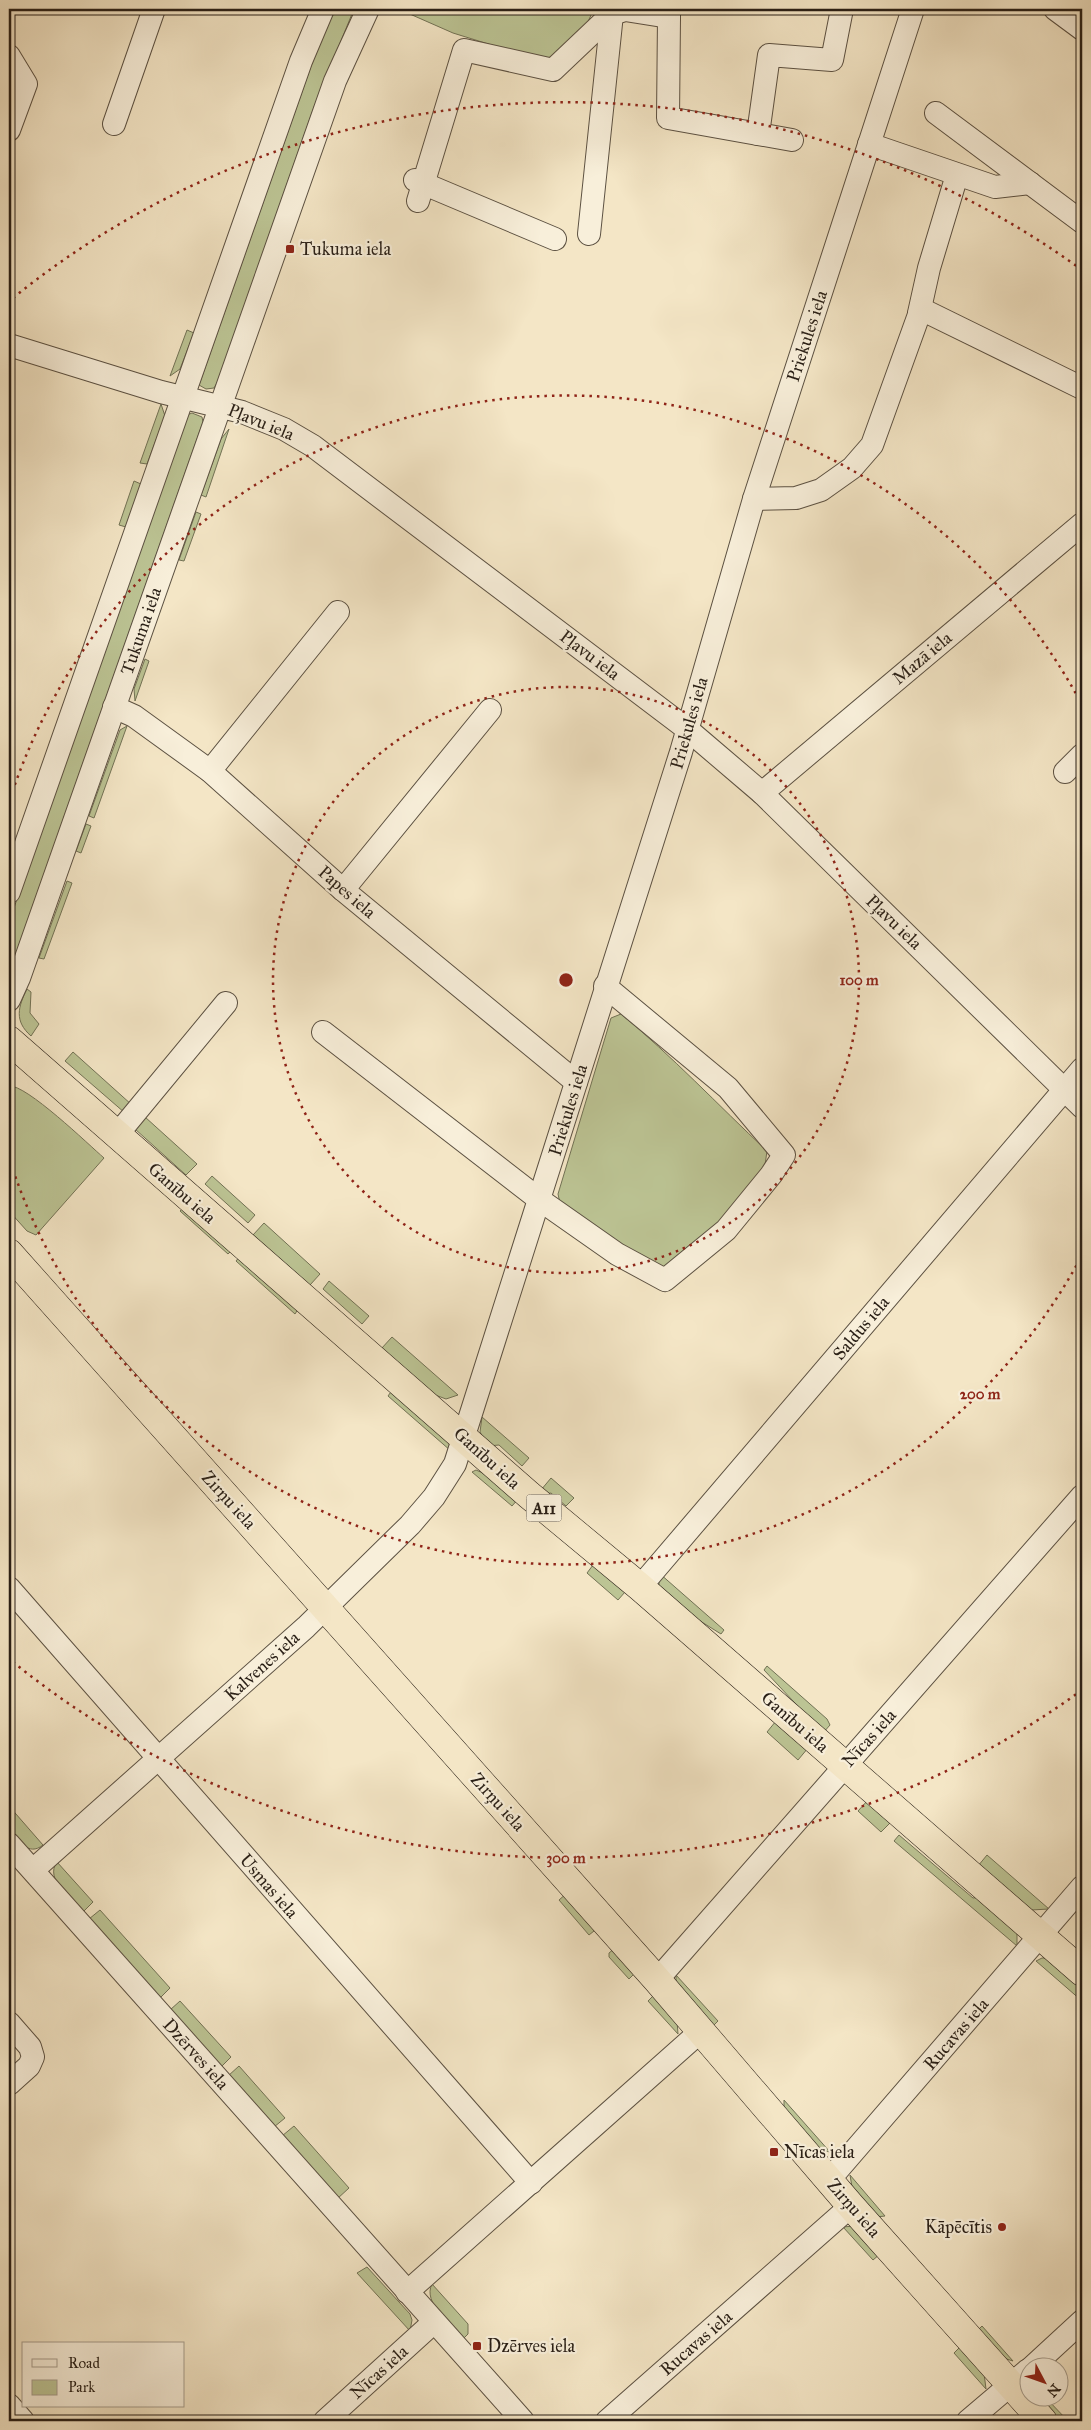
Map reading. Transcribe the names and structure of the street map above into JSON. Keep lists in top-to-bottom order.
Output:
{
  "streets": {
    "highway": ["Ganību iela", "Zirņu iela", "A11"],
    "street": [
      "Priekules iela",
      "Pļavu iela",
      "Tukuma iela",
      "Mazā iela",
      "Papes iela",
      "Saldus iela",
      "Kalvenes iela",
      "Nīcas iela",
      "Usmas iela",
      "Rucavas iela",
      "Dzērves iela"
    ]
  },
  "crossings": [
    ["Priekules iela", "Pļavu iela"],
    ["Priekules iela", "Papes iela"],
    ["Priekules iela", "Ganību iela"],
    ["Priekules iela", "Kalvenes iela"],
    ["Pļavu iela", "Tukuma iela"],
    ["Pļavu iela", "Mazā iela"],
    ["Pļavu iela", "Saldus iela"],
    ["Tukuma iela", "Papes iela"],
    ["Ganību iela", "Saldus iela"],
    ["Ganību iela", "Kalvenes iela"],
    ["Ganību iela", "Nīcas iela"],
    ["Ganību iela", "Rucavas iela"],
    ["Zirņu iela", "Kalvenes iela"],
    ["Zirņu iela", "Nīcas iela"],
    ["Zirņu iela", "Rucavas iela"],
    ["Kalvenes iela", "Usmas iela"],
    ["Kalvenes iela", "Dzērves iela"],
    ["Nīcas iela", "Dzērves iela"]
  ],
  "places": {
    "transit": ["Tukuma iela", "Nīcas iela", "Dzērves iela"],
    "other": ["Kāpēcītis"]
  },
  "legend": ["Road", "Park"],
  "north": "bottom right",
  "rings": ["100 m", "200 m", "300 m"]
}
